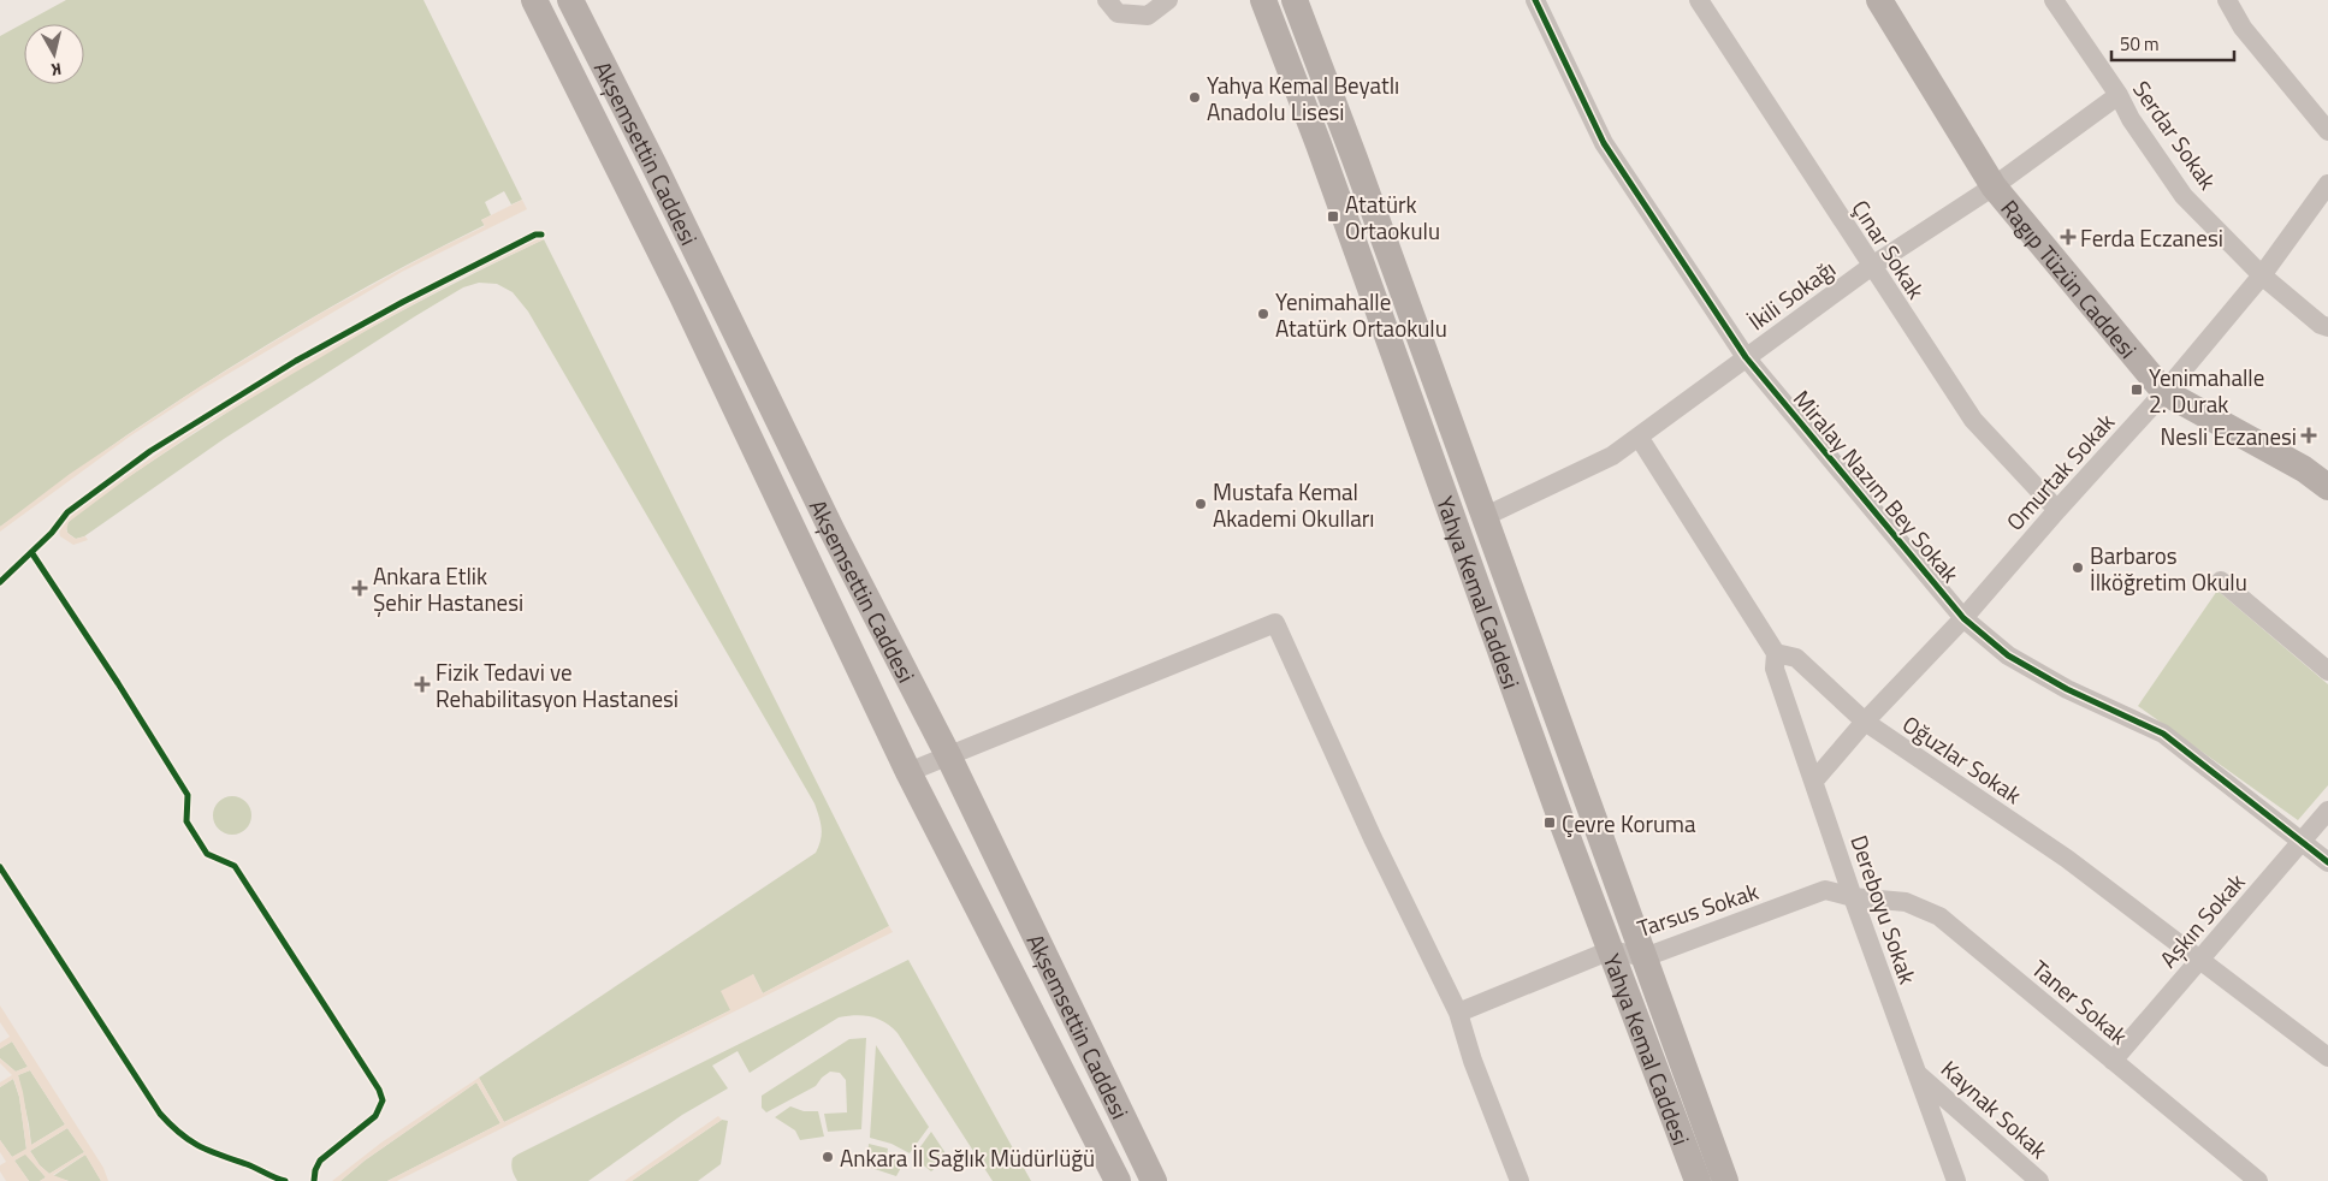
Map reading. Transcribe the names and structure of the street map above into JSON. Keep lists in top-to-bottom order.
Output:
{
  "streets": {
    "main road": ["Akşemsettin Caddesi", "Ragıp Tüzün Caddesi", "Yahya Kemal Caddesi"],
    "street": [
      "Serdar Sokak",
      "Çınar Sokak",
      "İkili Sokağı",
      "Omurtak Sokak",
      "Miralay Nazım Bey Sokak",
      "Oğuzlar Sokak",
      "Tarsus Sokak",
      "Dereboyu Sokak",
      "Aşkın Sokak",
      "Taner Sokak",
      "Kaynak Sokak"
    ]
  },
  "crossings": [
    ["Serdar Sokak", "İkili Sokağı"],
    ["Serdar Sokak", "Omurtak Sokak"],
    ["Çınar Sokak", "İkili Sokağı"],
    ["Çınar Sokak", "Omurtak Sokak"],
    ["Ragıp Tüzün Caddesi", "İkili Sokağı"],
    ["Ragıp Tüzün Caddesi", "Omurtak Sokak"],
    ["İkili Sokağı", "Miralay Nazım Bey Sokak"],
    ["İkili Sokağı", "Yahya Kemal Caddesi"],
    ["Omurtak Sokak", "Miralay Nazım Bey Sokak"],
    ["Omurtak Sokak", "Oğuzlar Sokak"],
    ["Omurtak Sokak", "Dereboyu Sokak"],
    ["Miralay Nazım Bey Sokak", "Aşkın Sokak"],
    ["Yahya Kemal Caddesi", "Tarsus Sokak"],
    ["Oğuzlar Sokak", "Dereboyu Sokak"],
    ["Oğuzlar Sokak", "Aşkın Sokak"],
    ["Tarsus Sokak", "Dereboyu Sokak"],
    ["Tarsus Sokak", "Taner Sokak"],
    ["Dereboyu Sokak", "Taner Sokak"],
    ["Dereboyu Sokak", "Kaynak Sokak"],
    ["Aşkın Sokak", "Taner Sokak"]
  ],
  "places": {
    "other": [
      "Yahya Kemal Beyatlı Anadolu Lisesi",
      "Yenimahalle Atatürk Ortaokulu",
      "Mustafa Kemal Akademi Okulları",
      "Barbaros İlköğretim Okulu",
      "Ankara İl Sağlık Müdürlüğü"
    ],
    "transit": ["Atatürk Ortaokulu", "Yenimahalle 2. Durak", "Çevre Koruma"],
    "health": [
      "Ferda Eczanesi",
      "Nesli Eczanesi",
      "Ankara Etlik Şehir Hastanesi",
      "Fizik Tedavi ve Rehabilitasyon Hastanesi"
    ]
  },
  "scale_bar": "50 m",
  "north": "bottom"
}
